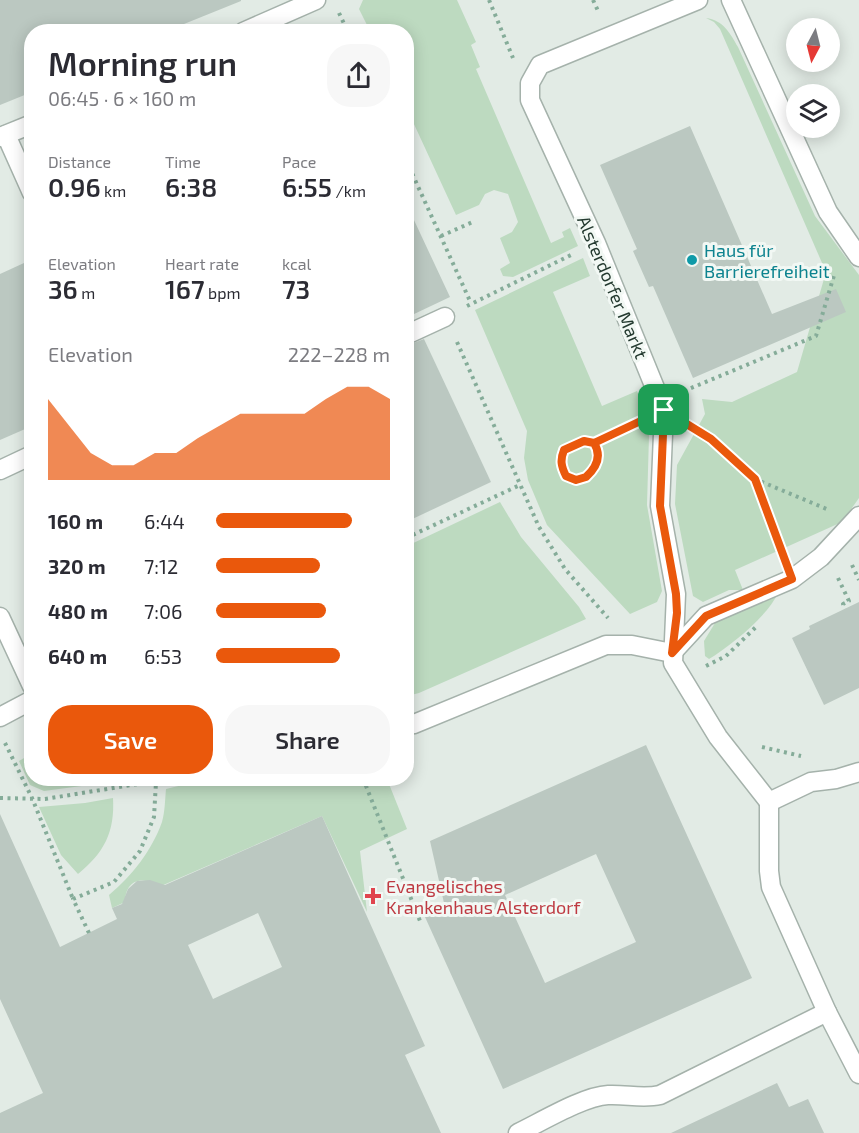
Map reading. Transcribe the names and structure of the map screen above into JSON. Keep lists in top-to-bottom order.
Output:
{
  "streets": {
    "street": ["Alsterdorfer Markt"]
  },
  "places": {
    "other": ["Haus für Barrierefreiheit"],
    "health": ["Evangelisches Krankenhaus Alsterdorf"]
  },
  "north": "bottom",
  "page": {
    "heading": ["Morning run", "06:45 · 6 × 160 m"],
    "stats": [
      ["Distance", "0.96 km"],
      ["Time", "6:38"],
      ["Pace", "6:55 /km"],
      ["Elevation", "36 m"],
      ["Heart rate", "167 bpm"],
      ["kcal", "73"]
    ],
    "chart": ["Elevation", "222–228 m"],
    "list": [
      {
        "name": "160 m",
        "note": "6:44"
      },
      {
        "name": "320 m",
        "note": "7:12"
      },
      {
        "name": "480 m",
        "note": "7:06"
      },
      {
        "name": "640 m",
        "note": "6:53"
      }
    ],
    "buttons": ["Save", "Share"]
  }
}
